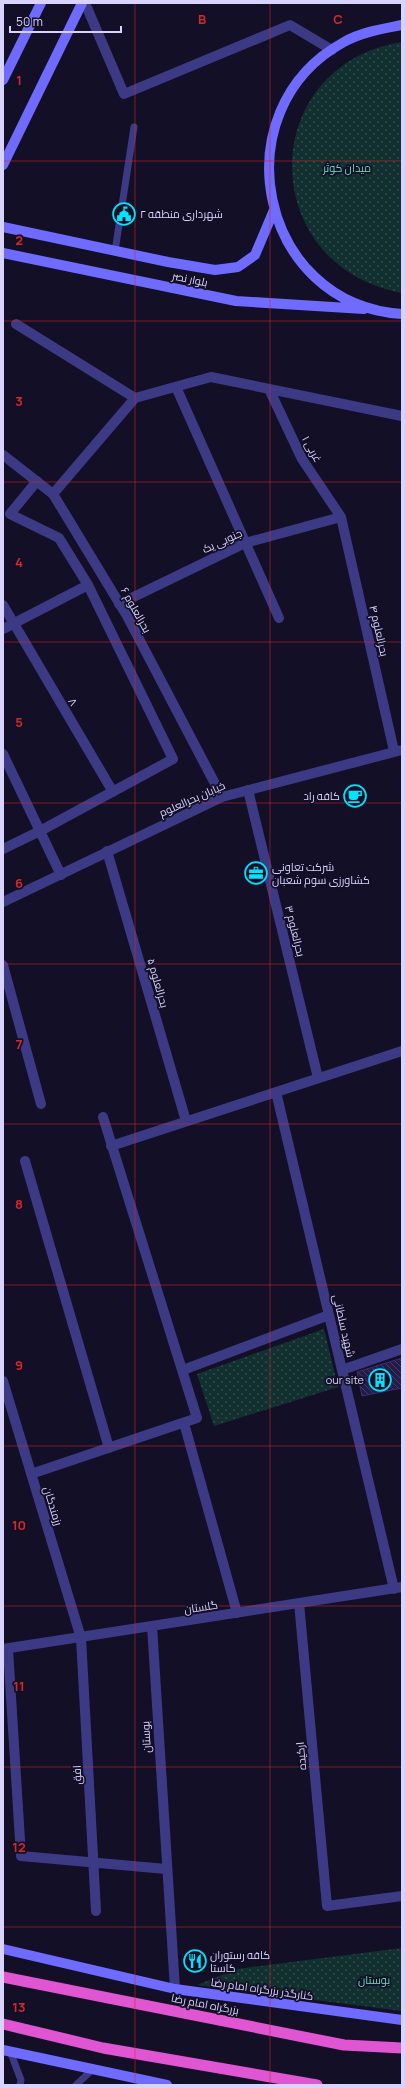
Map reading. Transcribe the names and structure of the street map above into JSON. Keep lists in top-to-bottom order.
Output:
{
  "streets": {
    "highway": ["بزرگراه امام رضا"],
    "main road": ["بلوار نصر", "کنارگذر بزرگراه امام رضا"],
    "street": [
      "غربی ۱",
      "جنوبی یک",
      "بحرالعلوم ۶",
      "بحرالعلوم ۴",
      "۸",
      "خیابان بحرالعلوم",
      "بحرالعلوم ۳",
      "بحرالعلوم ۵",
      "شهید سلطانی",
      "رزمندگان",
      "گلستان",
      "بوستان",
      "ارکیده",
      "افق"
    ]
  },
  "crossings": [
    ["غربی ۱", "جنوبی یک"],
    ["غربی ۱", "بحرالعلوم ۴"],
    ["جنوبی یک", "بحرالعلوم ۶"],
    ["جنوبی یک", "بحرالعلوم ۴"],
    ["بحرالعلوم ۶", "خیابان بحرالعلوم"],
    ["بحرالعلوم ۴", "خیابان بحرالعلوم"],
    ["خیابان بحرالعلوم", "بحرالعلوم ۳"],
    ["خیابان بحرالعلوم", "بحرالعلوم ۵"],
    ["شهید سلطانی", "گلستان"],
    ["رزمندگان", "گلستان"],
    ["رزمندگان", "افق"],
    ["گلستان", "بوستان"],
    ["گلستان", "ارکیده"],
    ["گلستان", "افق"],
    ["بوستان", "کنارگذر بزرگراه امام رضا"]
  ],
  "parks": ["میدان کوثر", "بوستان"],
  "places": {
    "public building": ["شهرداری منطقه ۲"],
    "cafe": ["کافه راد"],
    "office": ["شرکت تعاونی کشاورزی سوم شعبان"],
    "building": ["our site"],
    "restaurant": ["کافه رستوران کاستا"]
  },
  "scale_bar": "50 m",
  "grid": {
    "columns": ["B", "C"],
    "rows": [
      "1",
      "2",
      "3",
      "4",
      "5",
      "6",
      "7",
      "8",
      "9",
      "10",
      "11",
      "12",
      "13"
    ]
  }
}
